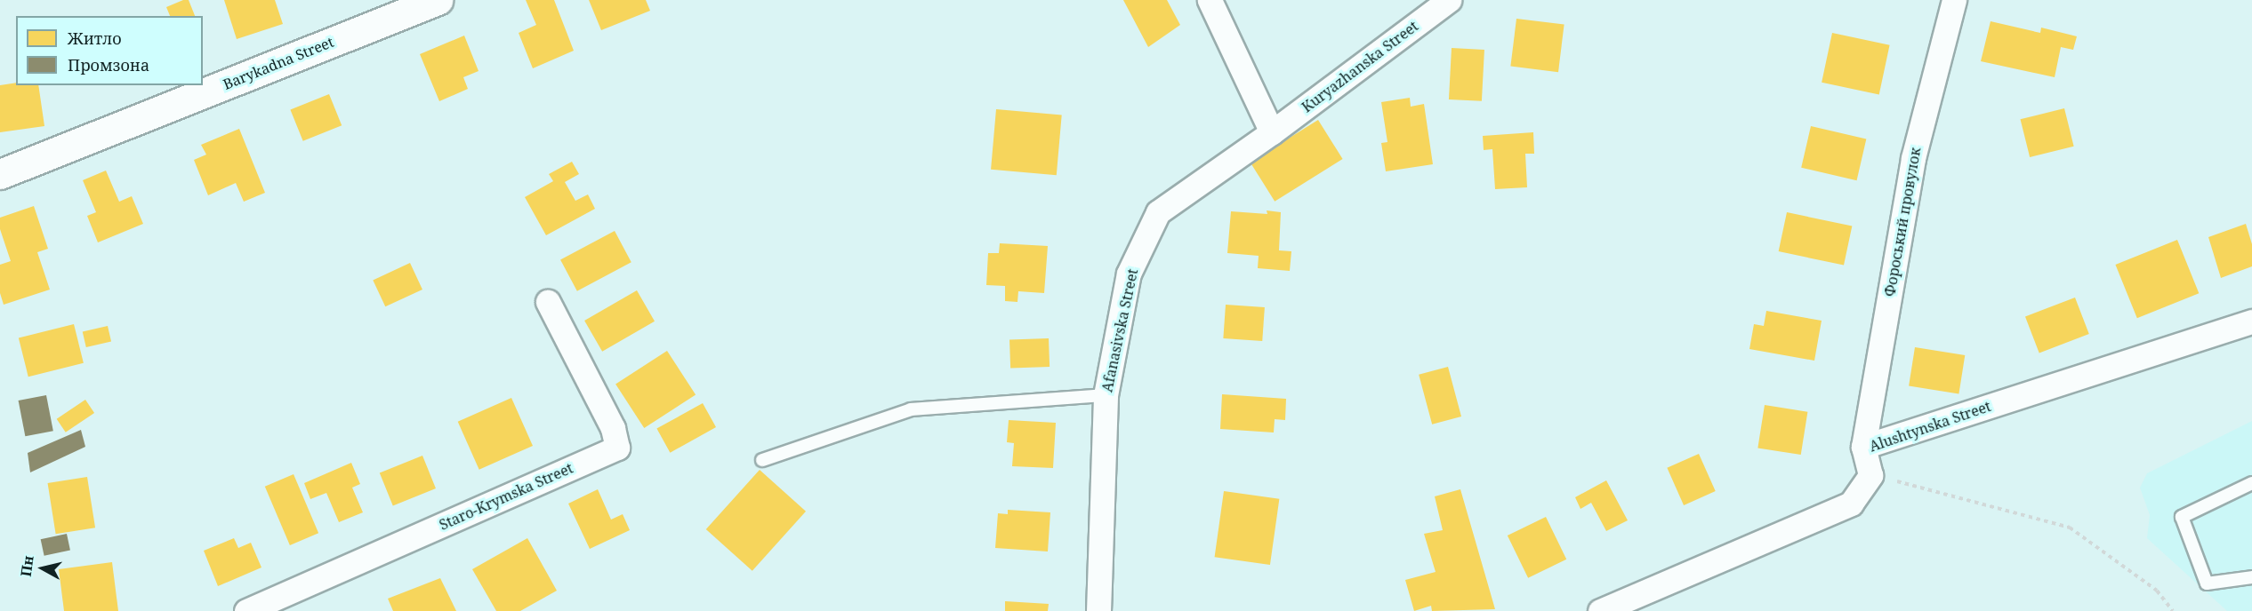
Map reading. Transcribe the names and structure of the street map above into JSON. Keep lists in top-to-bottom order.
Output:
{
  "streets": {
    "street": [
      "Barykadna Street",
      "Kuryazhanska Street",
      "Фороський провулок",
      "Afanasivska Street",
      "Alushtynska Street",
      "Staro-Krymska Street"
    ]
  },
  "crossings": [
    ["Kuryazhanska Street", "Afanasivska Street"],
    ["Фороський провулок", "Alushtynska Street"]
  ],
  "legend": ["Житло", "Промзона"],
  "north": "left"
}
